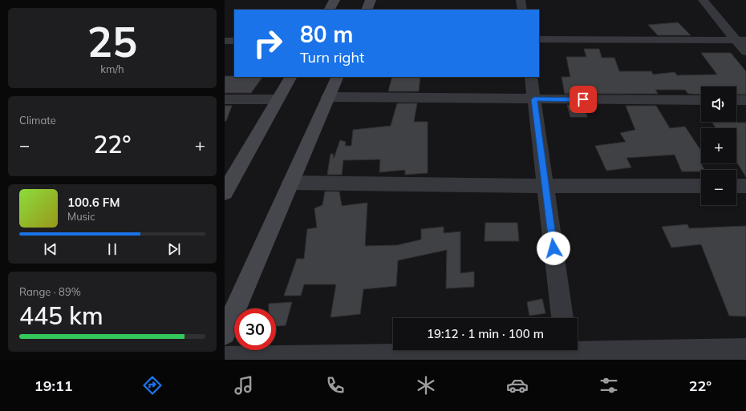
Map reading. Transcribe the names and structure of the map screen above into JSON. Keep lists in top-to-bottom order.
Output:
{
  "page": {
    "tile": [
      ["25", "km/h"],
      "Climate",
      ["Range · 89%", "445 km"]
    ],
    "turn": ["80 m", "Turn right"],
    "map_buttons": ["+", "−"],
    "heat": ["−", "22°", "+"],
    "song": ["100.6 FM", "Music"],
    "limit": "30",
    "trip": "19:12 · 1 min · 100 m",
    "tabs": ["19:11", "22°"]
  }
}
